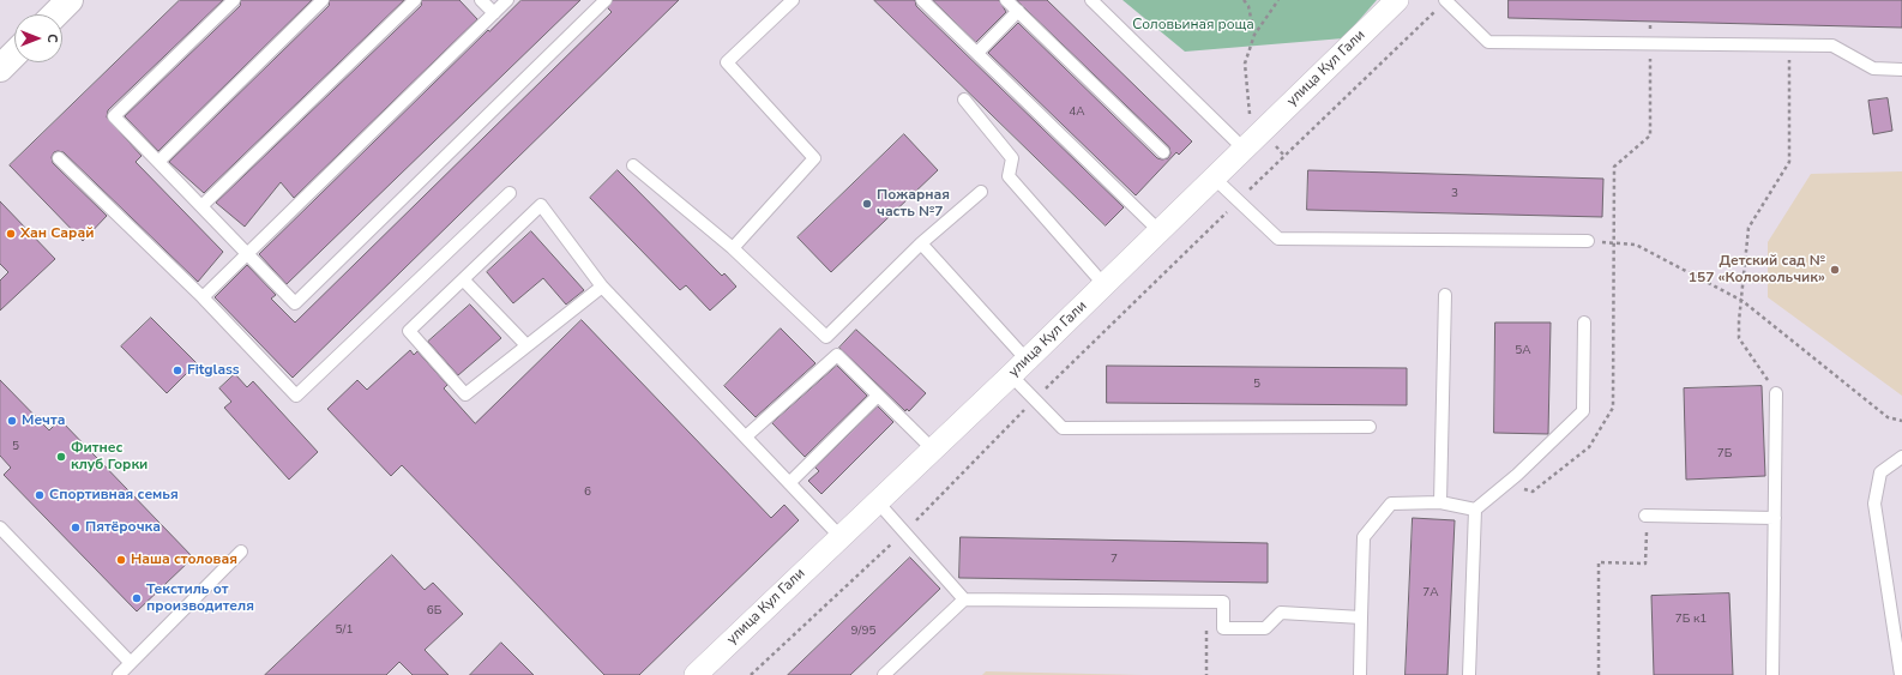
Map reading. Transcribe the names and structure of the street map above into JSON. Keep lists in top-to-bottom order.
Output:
{
  "streets": {
    "street": ["улица Кул Гали"]
  },
  "parks": ["Соловьиная роща"],
  "places": [
    "Пожарная часть №7",
    "Хан Сарай",
    "Детский сад № 157 «Колокольчик»",
    "Fitglass",
    "Мечта",
    "Фитнес клуб Горки",
    "Спортивная семья",
    "Пятёрочка",
    "Наша столовая",
    "Текстиль от производителя"
  ],
  "house_numbers": [
    "4А",
    "3",
    "5А",
    "5",
    "5",
    "7Б",
    "6",
    "7",
    "7А",
    "6Б",
    "7Б к1",
    "5/1",
    "9/95"
  ],
  "north": "right"
}
